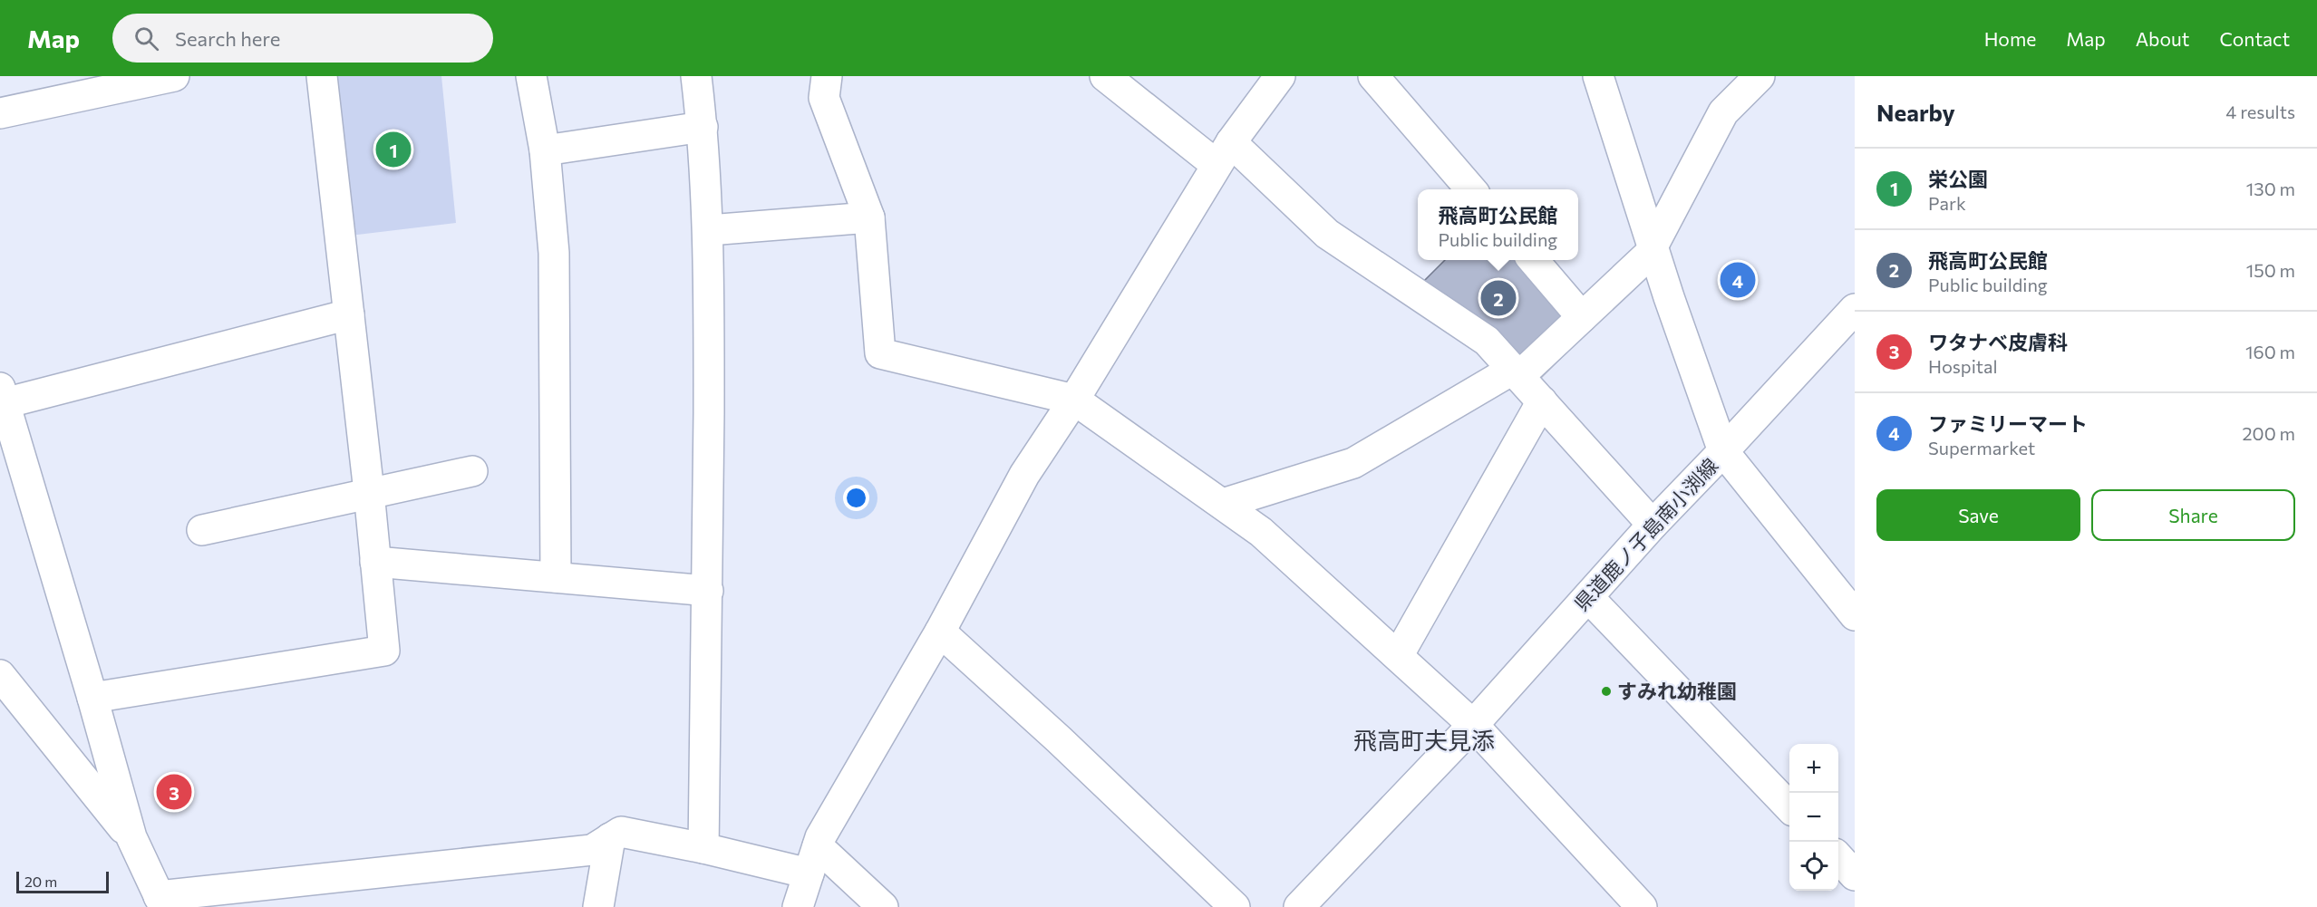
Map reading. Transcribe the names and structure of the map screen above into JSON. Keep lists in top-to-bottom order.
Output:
{
  "streets": {
    "street": ["県道鹿ノ子島南小渕線"]
  },
  "districts": ["飛高町夫見添"],
  "places": ["すみれ幼稚園"],
  "scale_bar": "20 m",
  "page": {
    "header": "Map",
    "search": "Search here",
    "nav": [
      "Home",
      "Map",
      "About",
      "Contact"
    ],
    "heading": ["Nearby", "4 results"],
    "pins": [
      "1",
      "4",
      "2",
      "3"
    ],
    "list": [
      {
        "mark": "1",
        "name": "栄公園",
        "note": "Park",
        "value": "130 m"
      },
      {
        "mark": "2",
        "name": "飛高町公民館",
        "note": "Public building",
        "value": "150 m"
      },
      {
        "mark": "3",
        "name": "ワタナベ皮膚科",
        "note": "Hospital",
        "value": "160 m"
      },
      {
        "mark": "4",
        "name": "ファミリーマート",
        "note": "Supermarket",
        "value": "200 m"
      }
    ],
    "popup": ["飛高町公民館", "Public building"],
    "buttons": ["Save", "Share"],
    "map_buttons": ["+", "−"],
    "scale": "20 m"
  }
}
